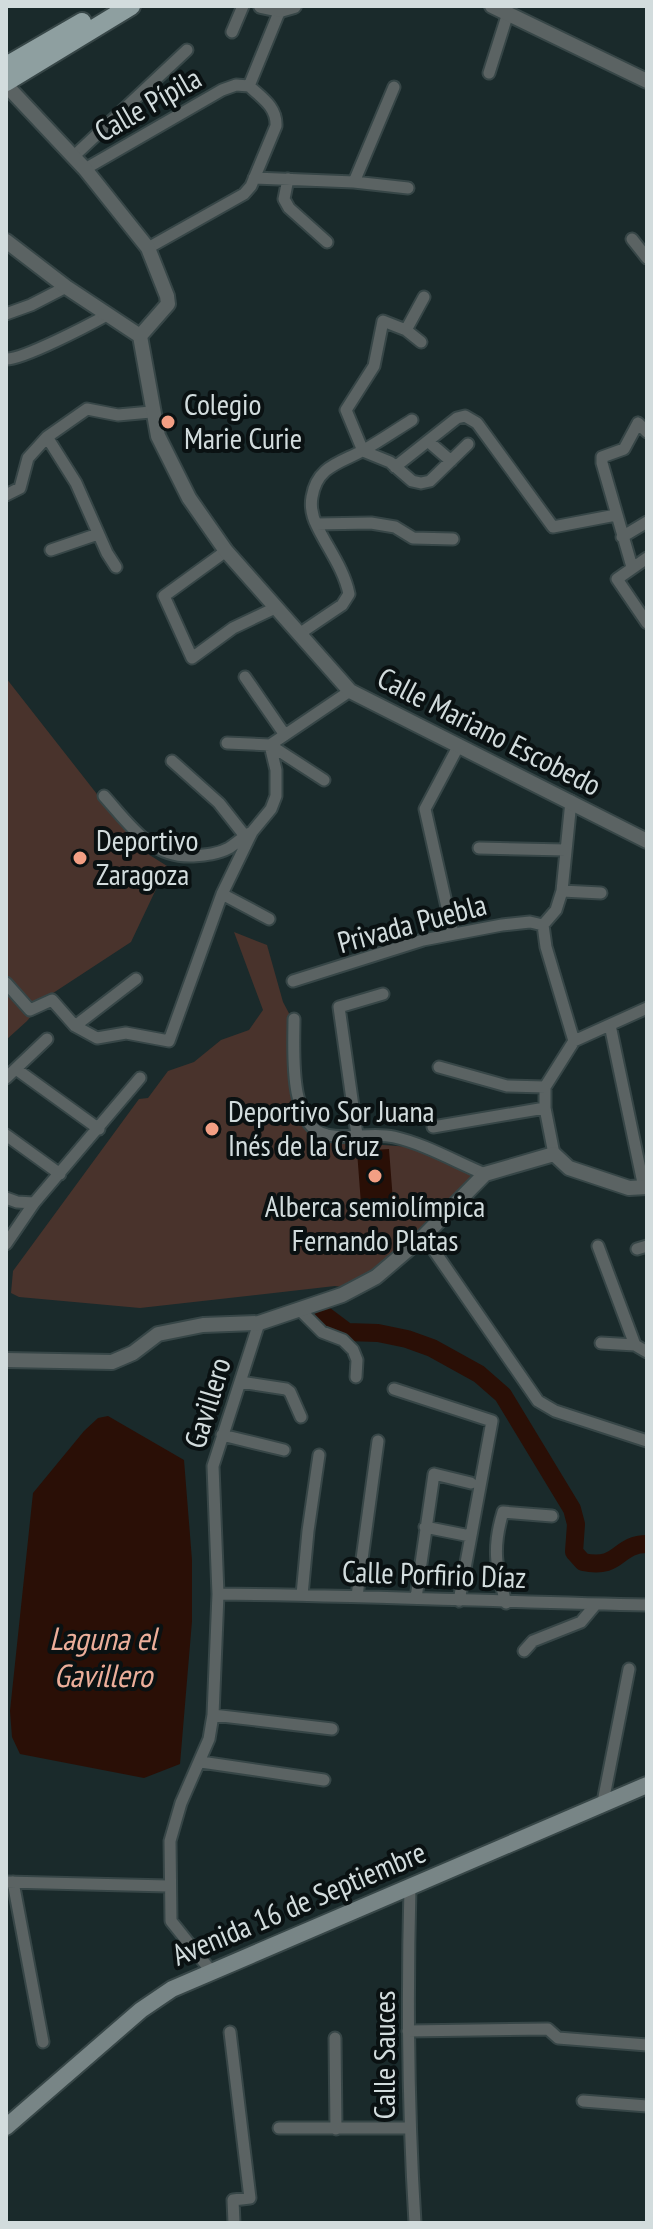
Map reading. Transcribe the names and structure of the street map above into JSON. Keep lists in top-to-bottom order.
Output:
{
  "streets": {
    "main road": ["Avenida 16 de Septiembre"],
    "street": [
      "Calle Pípila",
      "Calle Mariano Escobedo",
      "Privada Puebla",
      "Gavillero",
      "Calle Porfirio Díaz",
      "Calle Sauces"
    ]
  },
  "crossings": [
    ["Gavillero", "Calle Porfirio Díaz"],
    ["Gavillero", "Avenida 16 de Septiembre"],
    ["Avenida 16 de Septiembre", "Calle Sauces"]
  ],
  "water": ["Laguna el Gavillero"],
  "places": [
    "Colegio Marie Curie",
    "Deportivo Zaragoza",
    "Deportivo Sor Juana Inés de la Cruz",
    "Alberca semiolímpica Fernando Platas"
  ]
}
